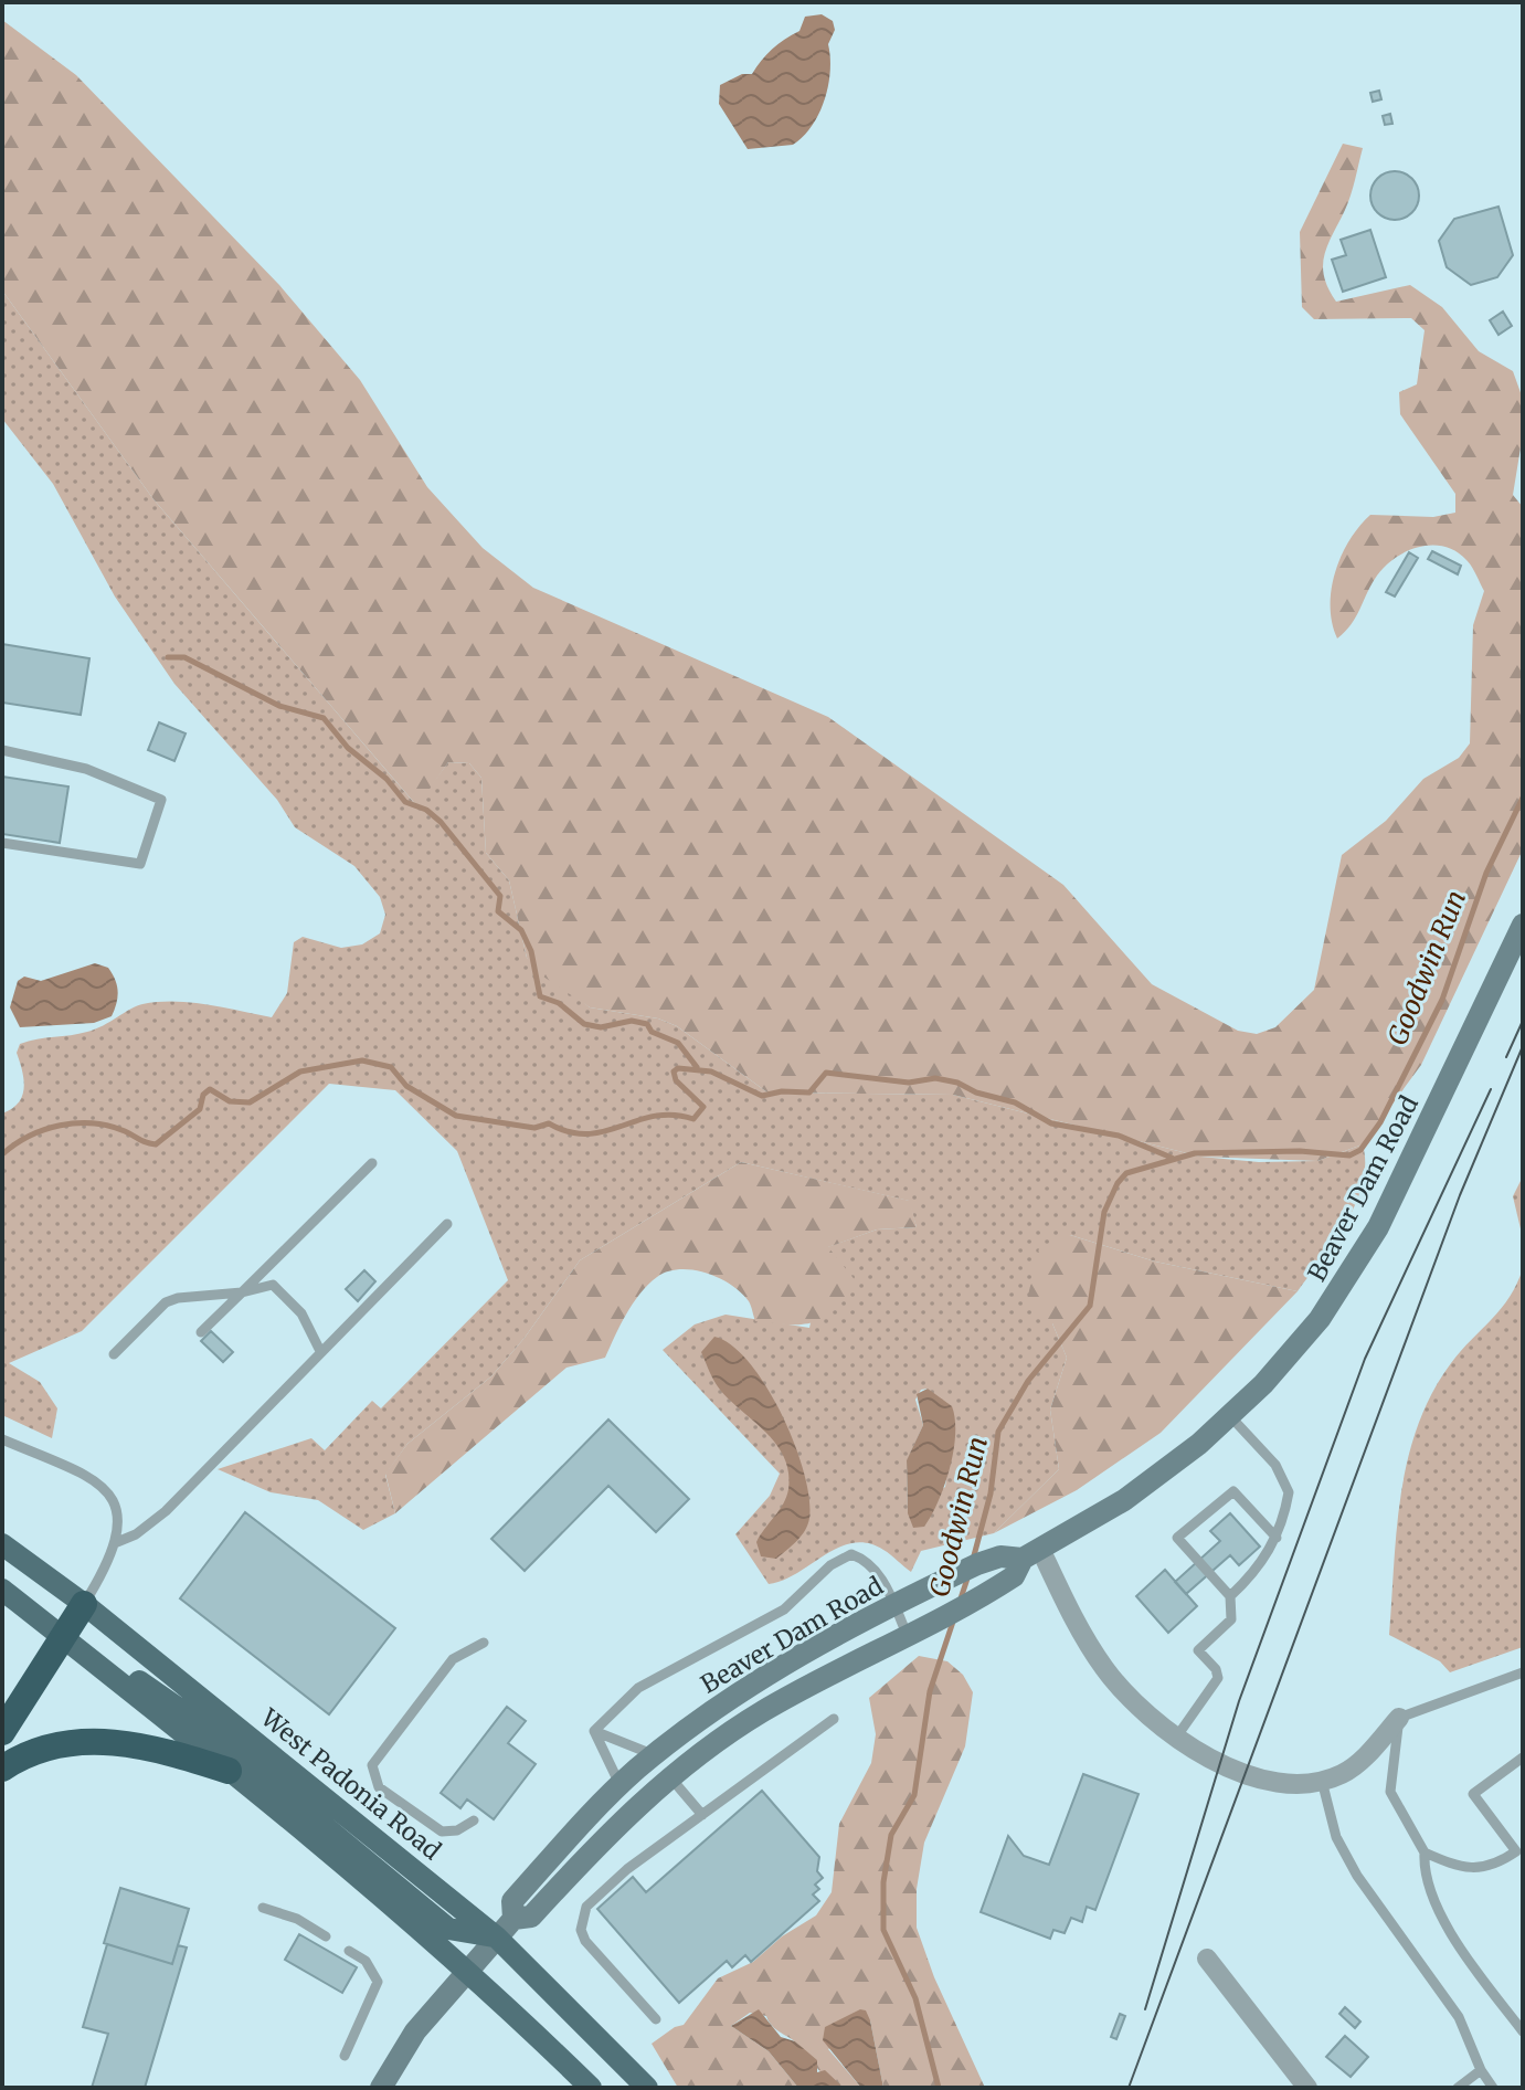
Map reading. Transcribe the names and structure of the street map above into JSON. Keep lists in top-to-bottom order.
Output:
{
  "streets": {
    "main road": ["Beaver Dam Road", "West Padonia Road"]
  },
  "crossings": [
    ["Beaver Dam Road", "West Padonia Road"]
  ],
  "water": ["Goodwin Run"]
}
